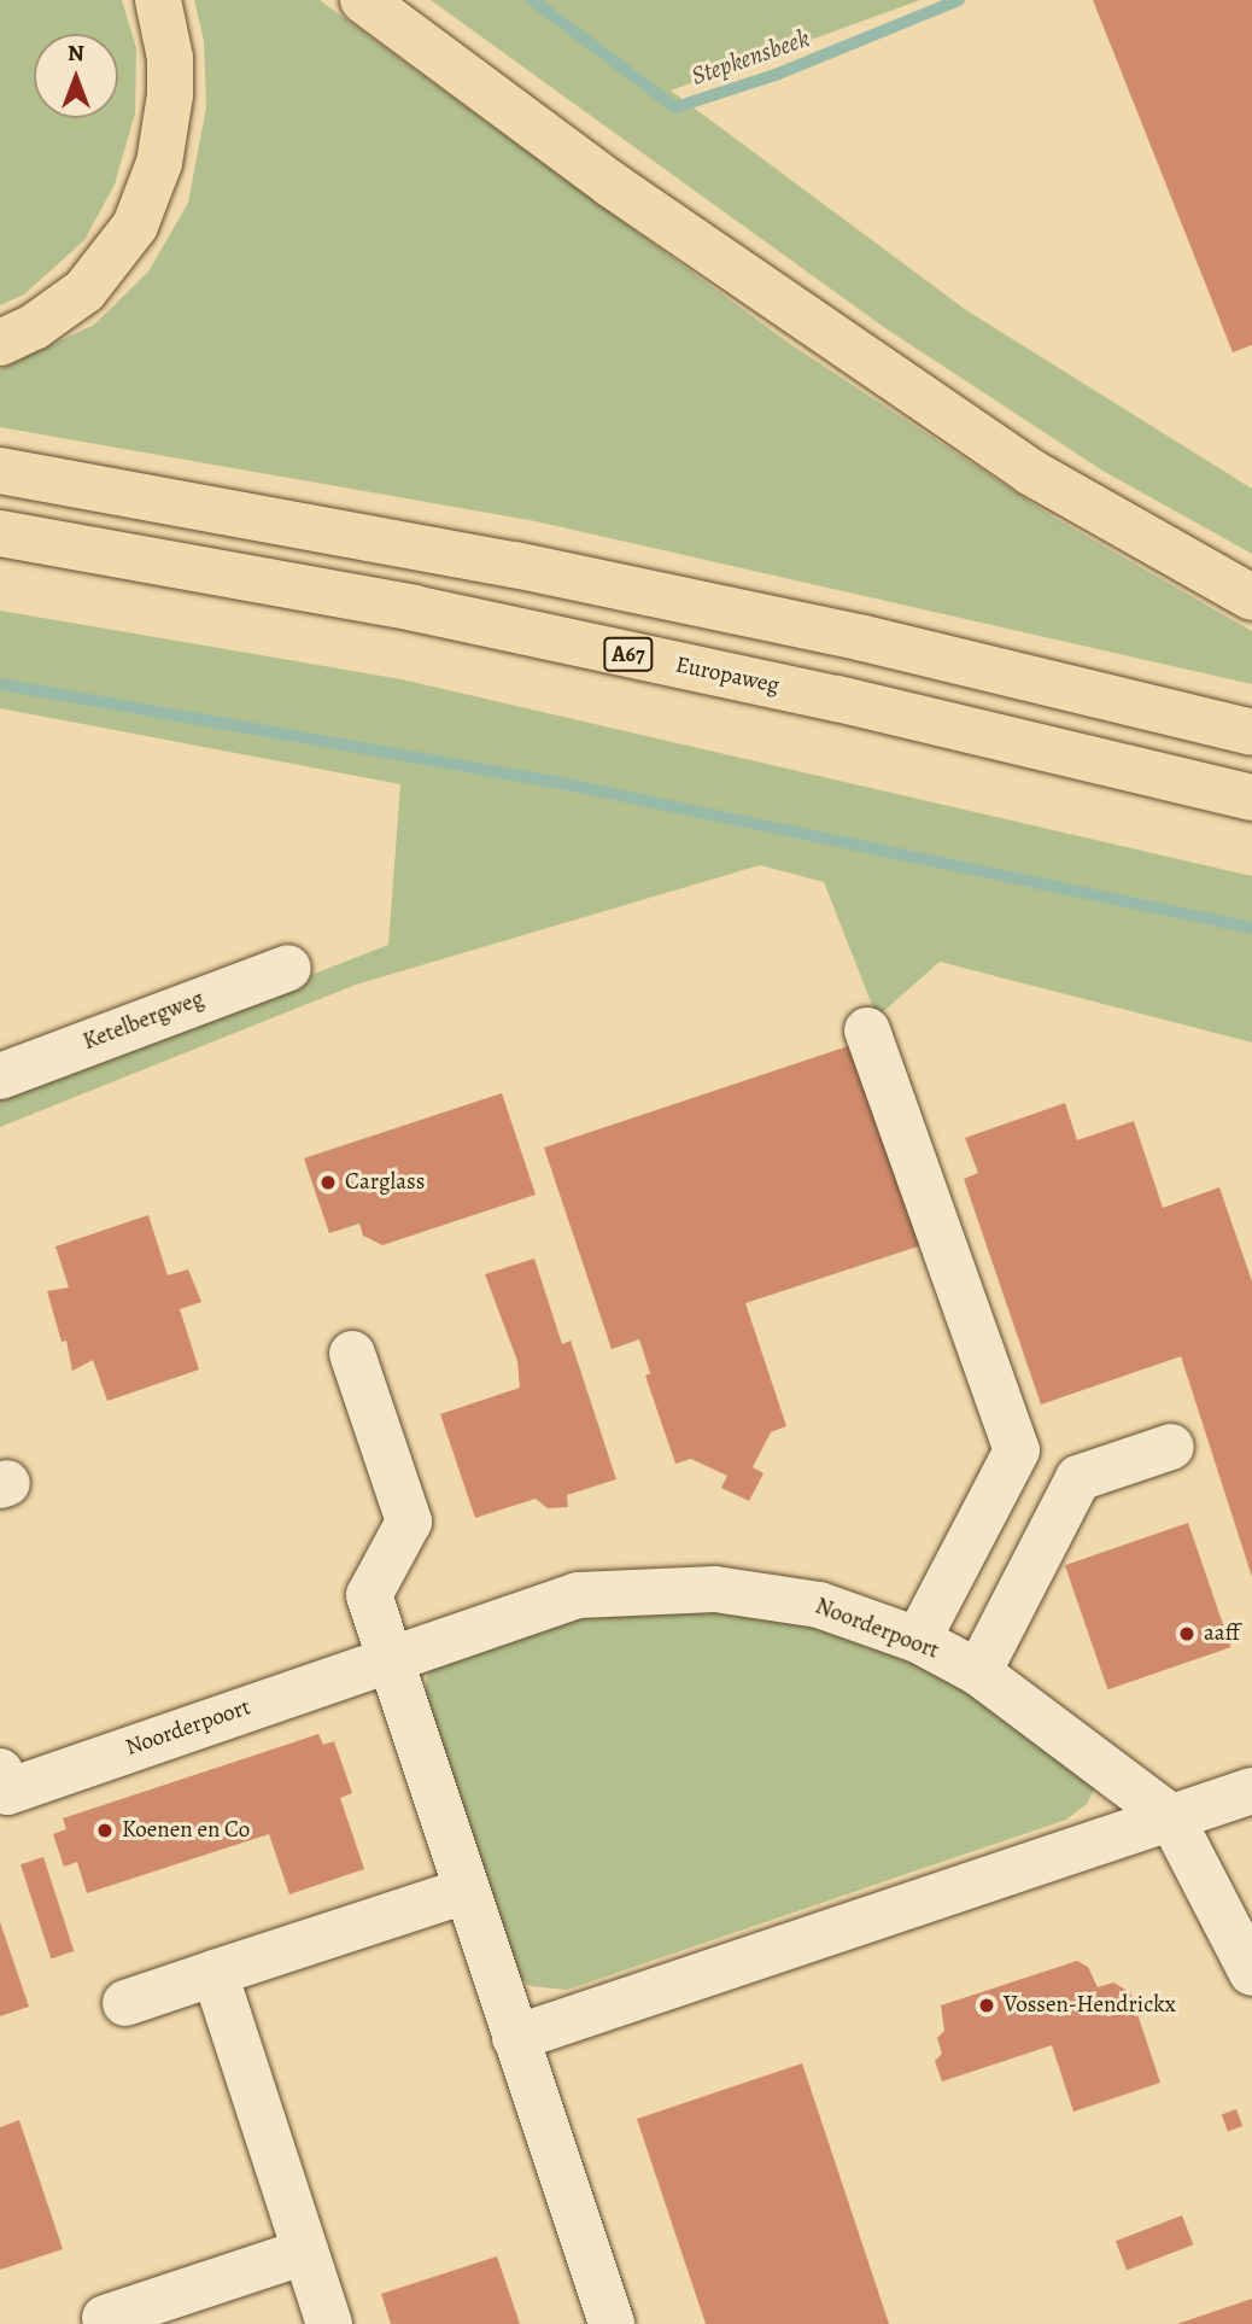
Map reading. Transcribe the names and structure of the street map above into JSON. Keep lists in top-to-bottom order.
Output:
{
  "streets": {
    "highway": ["A67", "Europaweg"],
    "street": ["Ketelbergweg", "Noorderpoort"]
  },
  "water": ["Stepkensbeek"],
  "places": [
    "Carglass",
    "aaff",
    "Koenen en Co",
    "Vossen-Hendrickx"
  ],
  "north": "top"
}
